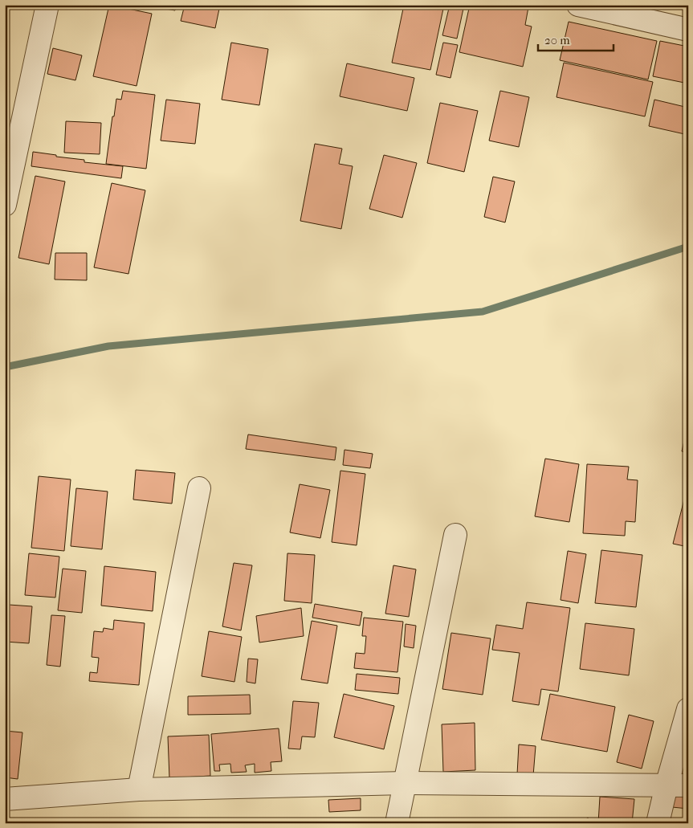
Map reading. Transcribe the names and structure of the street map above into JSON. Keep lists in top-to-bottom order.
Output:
{
  "scale_bar": "20 m"
}
